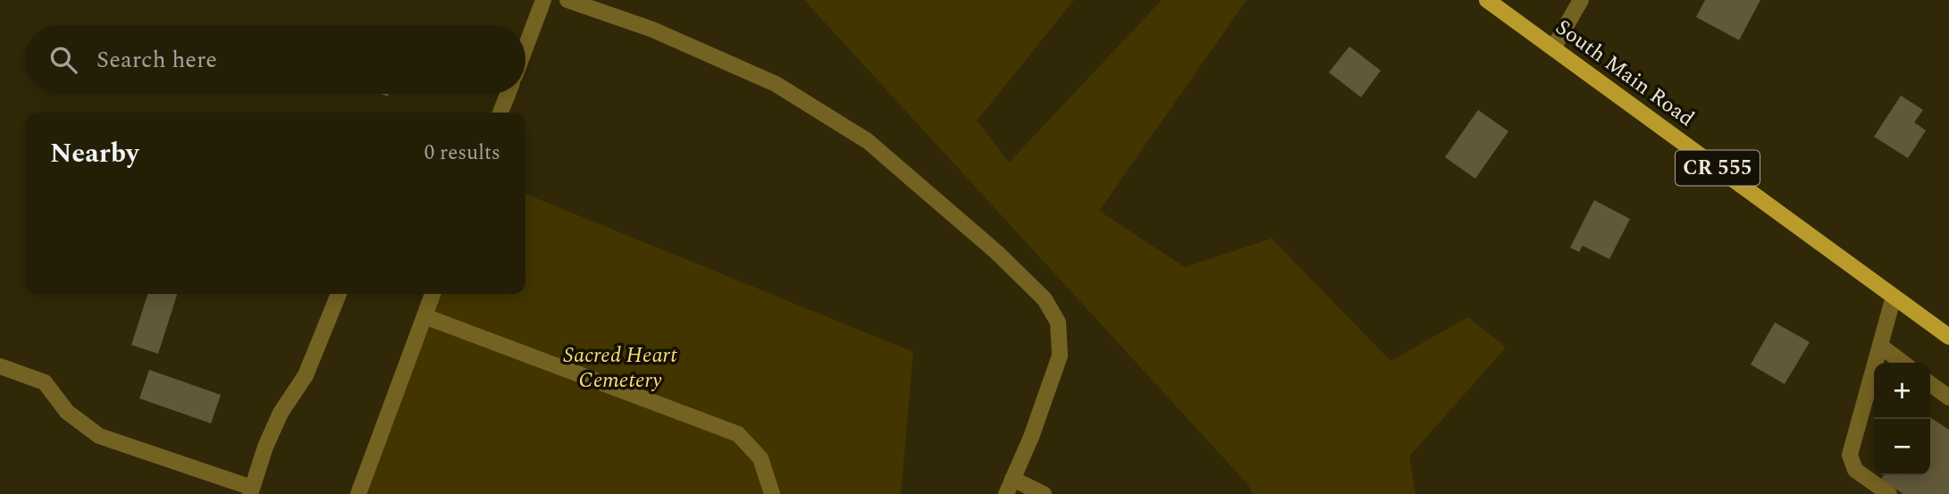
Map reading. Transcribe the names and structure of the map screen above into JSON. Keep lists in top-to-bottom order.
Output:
{
  "streets": {
    "main road": ["South Main Road", "CR 555"]
  },
  "parks": ["Sacred Heart Cemetery"],
  "page": {
    "search": "Search here",
    "heading": ["Nearby", "0 results"],
    "map_buttons": ["+", "−"]
  }
}
